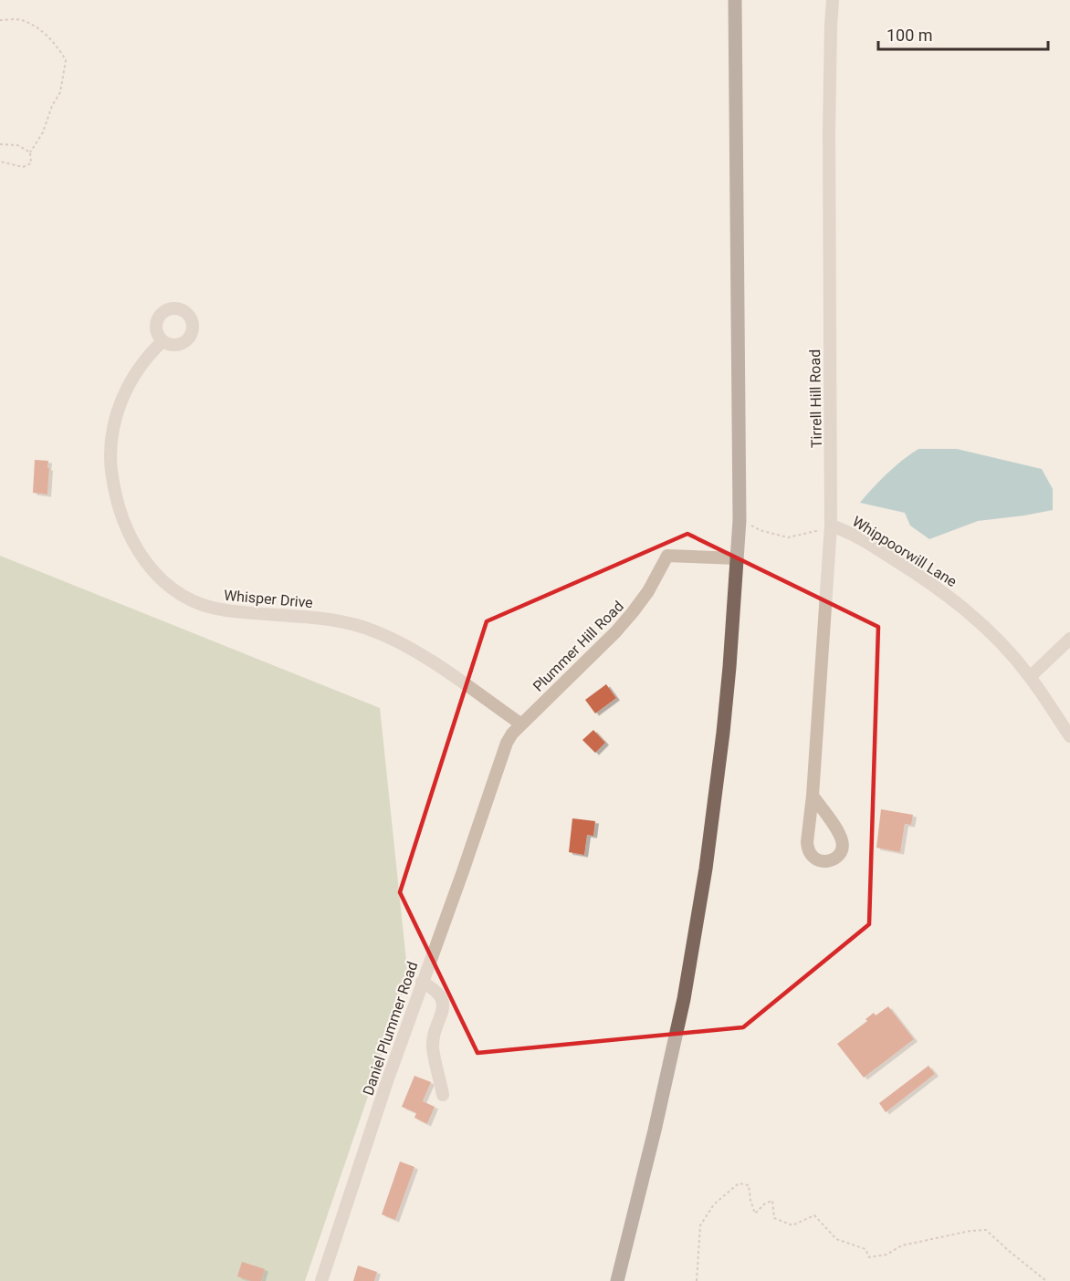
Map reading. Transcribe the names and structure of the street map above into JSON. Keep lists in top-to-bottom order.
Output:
{
  "streets": {
    "street": [
      "Tirrell Hill Road",
      "Whippoorwill Lane",
      "Whisper Drive",
      "Plummer Hill Road",
      "Daniel Plummer Road"
    ]
  },
  "crossings": [
    ["Tirrell Hill Road", "Whippoorwill Lane"],
    ["Whisper Drive", "Plummer Hill Road"],
    ["Plummer Hill Road", "Daniel Plummer Road"]
  ],
  "scale_bar": "100 m"
}
